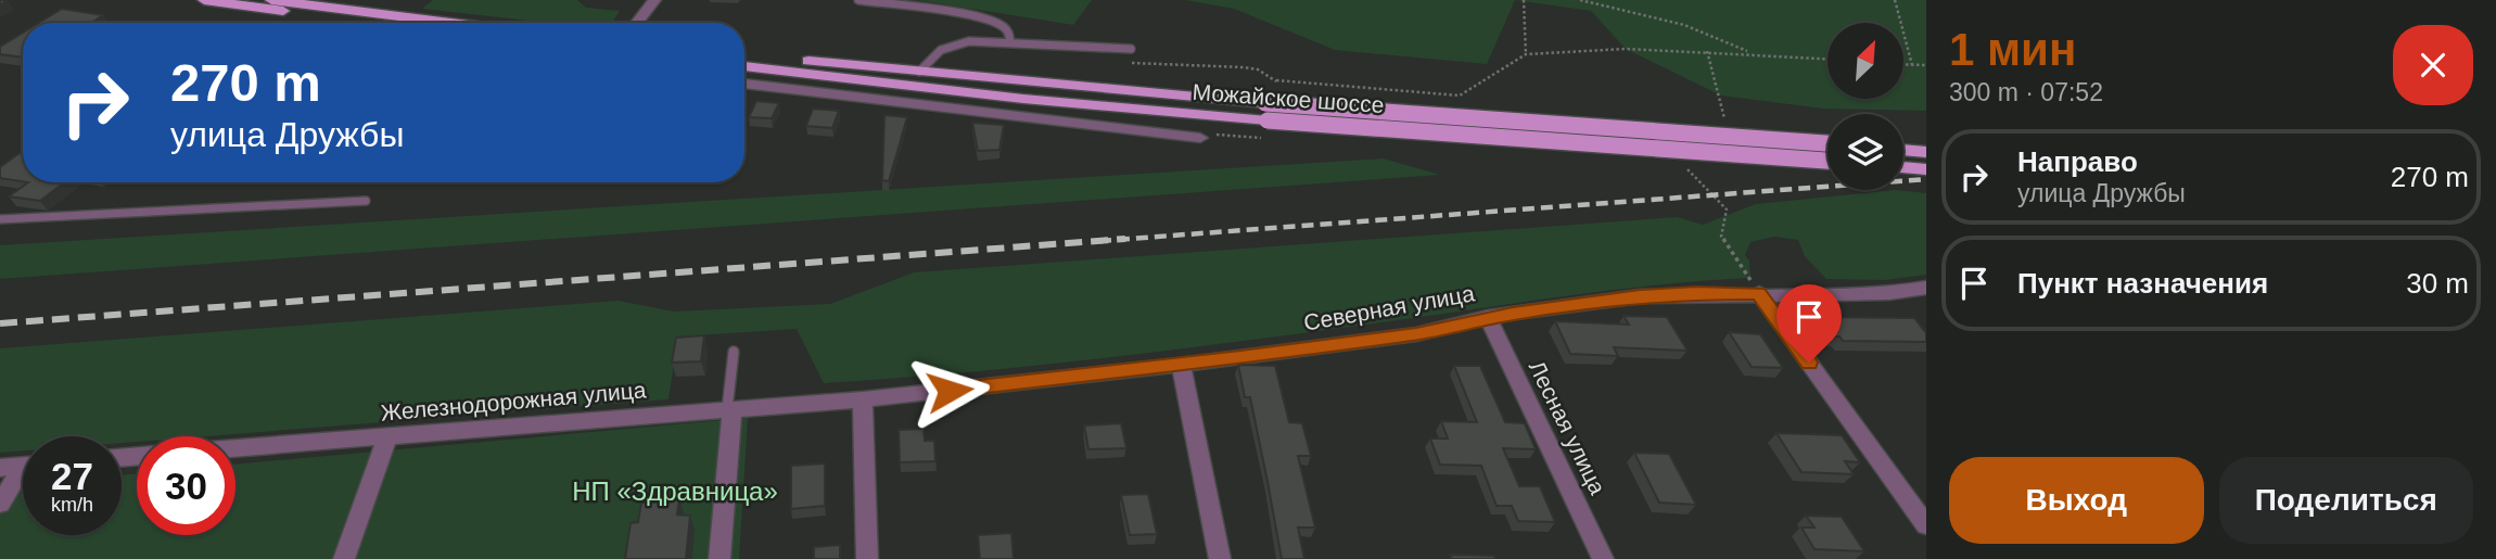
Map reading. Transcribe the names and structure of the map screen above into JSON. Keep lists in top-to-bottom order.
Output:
{
  "streets": {
    "main road": ["Можайское шоссе"],
    "street": ["Северная улица", "Железнодорожная улица", "Лесная улица"]
  },
  "crossings": [
    ["Северная улица", "Железнодорожная улица"],
    ["Северная улица", "Лесная улица"]
  ],
  "parks": ["НП «Здравница»"],
  "north": "top right",
  "page": {
    "heading": ["1 мин", "300 m · 07:52"],
    "turn": ["270 m", "улица Дружбы"],
    "list": [
      {
        "name": "Направо",
        "note": "улица Дружбы",
        "value": "270 m"
      },
      {
        "name": "Пункт назначения",
        "value": "30 m"
      }
    ],
    "speed": "27 km/h",
    "limit": "30",
    "buttons": ["Выход", "Поделиться"]
  }
}
